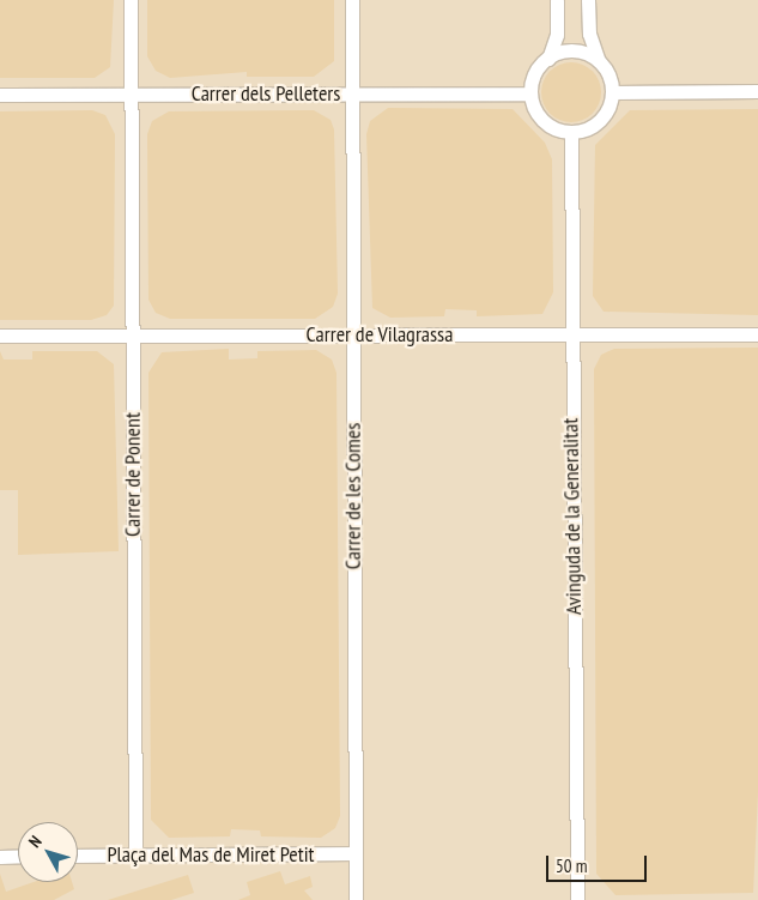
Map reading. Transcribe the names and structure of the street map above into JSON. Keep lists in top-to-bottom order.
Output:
{
  "streets": {
    "street": [
      "Carrer dels Pelleters",
      "Carrer de Vilagrassa",
      "Carrer de Ponent",
      "Carrer de les Comes",
      "Avinguda de la Generalitat",
      "Plaça del Mas de Miret Petit"
    ]
  },
  "crossings": [
    ["Carrer dels Pelleters", "Carrer de Ponent"],
    ["Carrer dels Pelleters", "Carrer de les Comes"],
    ["Carrer dels Pelleters", "Avinguda de la Generalitat"],
    ["Carrer de Vilagrassa", "Carrer de Ponent"],
    ["Carrer de Vilagrassa", "Carrer de les Comes"],
    ["Carrer de Vilagrassa", "Avinguda de la Generalitat"],
    ["Carrer de Ponent", "Plaça del Mas de Miret Petit"],
    ["Carrer de les Comes", "Plaça del Mas de Miret Petit"]
  ],
  "scale_bar": "50 m",
  "north": "top left"
}
